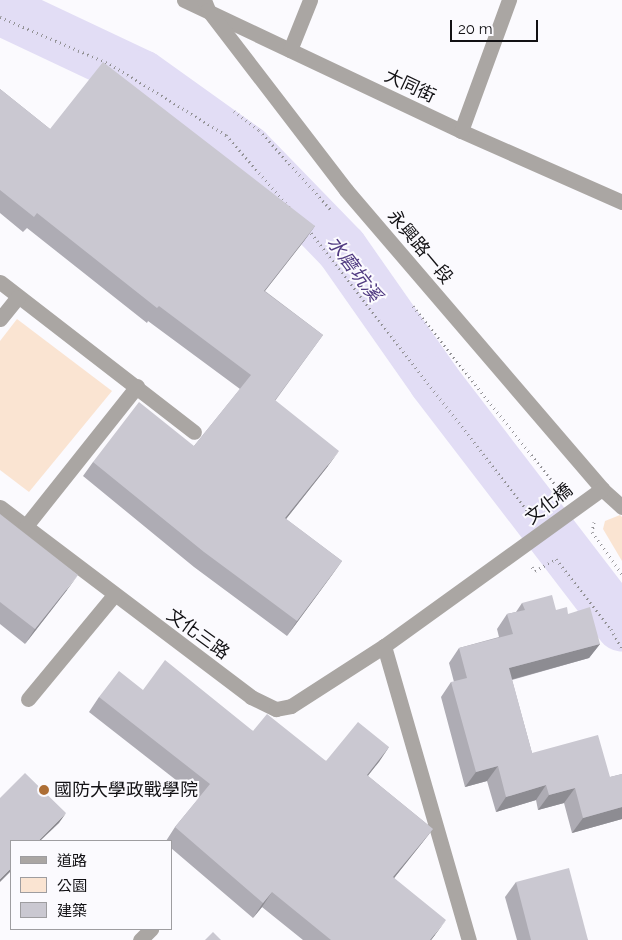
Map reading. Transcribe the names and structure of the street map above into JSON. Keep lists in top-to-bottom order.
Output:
{
  "streets": {
    "street": [
      "大同街",
      "永興路一段",
      "文化橋",
      "文化三路"
    ]
  },
  "crossings": [
    ["大同街", "永興路一段"],
    ["永興路一段", "文化橋"],
    ["文化橋", "文化三路"]
  ],
  "water": ["水磨坑溪"],
  "places": ["國防大學政戰學院"],
  "legend": ["道路", "公園", "建築"],
  "scale_bar": "20 m"
}
